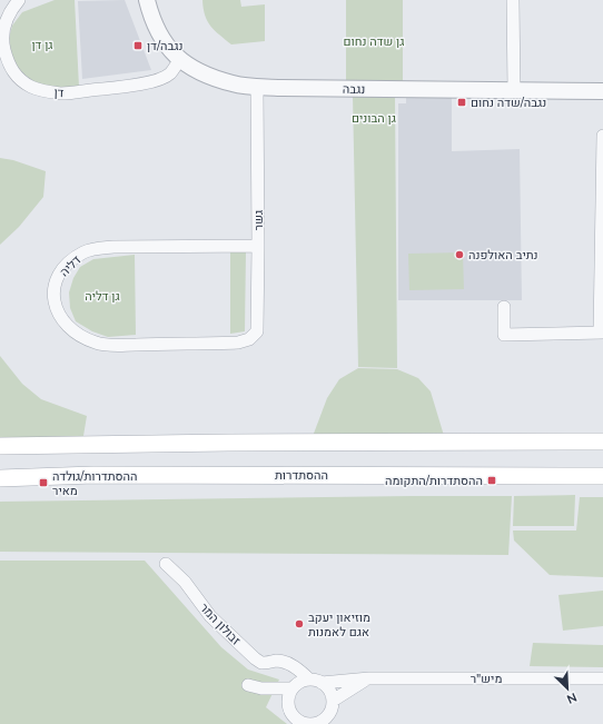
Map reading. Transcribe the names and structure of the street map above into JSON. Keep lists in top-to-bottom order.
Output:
{
  "streets": {
    "main road": ["ההסתדרות"],
    "street": [
      "נגבה",
      "דן",
      "גשר",
      "דליה",
      "זבולון המר",
      "מיש\"ר"
    ]
  },
  "crossings": [
    ["נגבה", "דן"],
    ["נגבה", "גשר"],
    ["גשר", "דליה"]
  ],
  "parks": [
    "גן שדה נחום",
    "גן דן",
    "גן הבונים",
    "גן דליה"
  ],
  "places": {
    "transit": [
      "נגבה/דן",
      "נגבה/שדה נחום",
      "ההסתדרות/התקומה",
      "ההסתדרות/גולדה מאיר"
    ],
    "other": ["נתיב האולפנה", "מוזיאון יעקב אגם לאמנות"]
  },
  "north": "bottom right"
}
